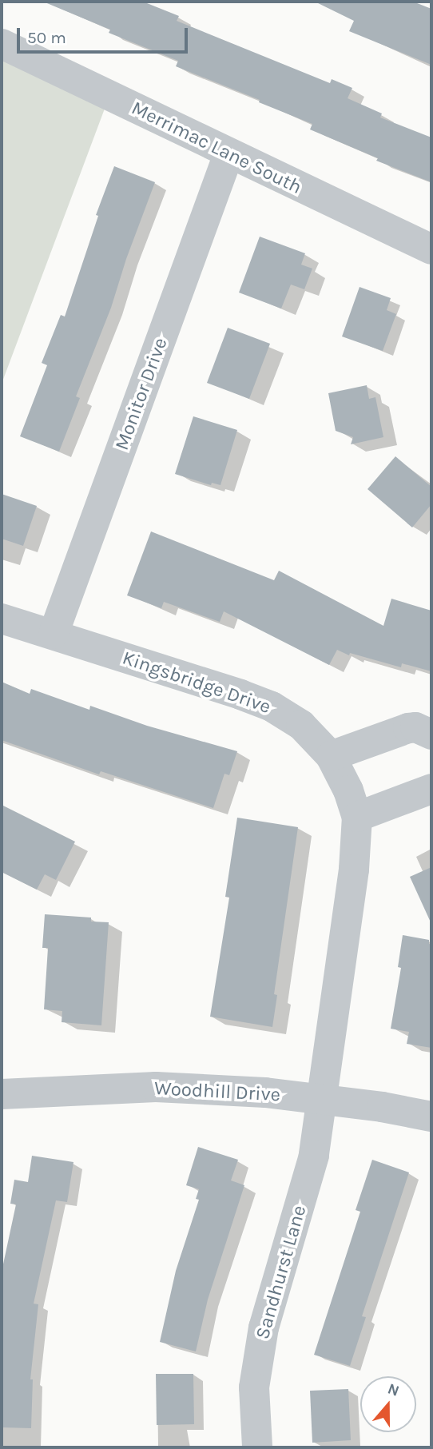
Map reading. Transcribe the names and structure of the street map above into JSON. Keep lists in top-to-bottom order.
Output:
{
  "streets": {
    "street": [
      "Merrimac Lane South",
      "Monitor Drive",
      "Kingsbridge Drive",
      "Woodhill Drive",
      "Sandhurst Lane"
    ]
  },
  "crossings": [
    ["Merrimac Lane South", "Monitor Drive"],
    ["Monitor Drive", "Kingsbridge Drive"],
    ["Kingsbridge Drive", "Woodhill Drive"],
    ["Kingsbridge Drive", "Sandhurst Lane"],
    ["Woodhill Drive", "Sandhurst Lane"]
  ],
  "scale_bar": "50 m",
  "north": "top"
}
